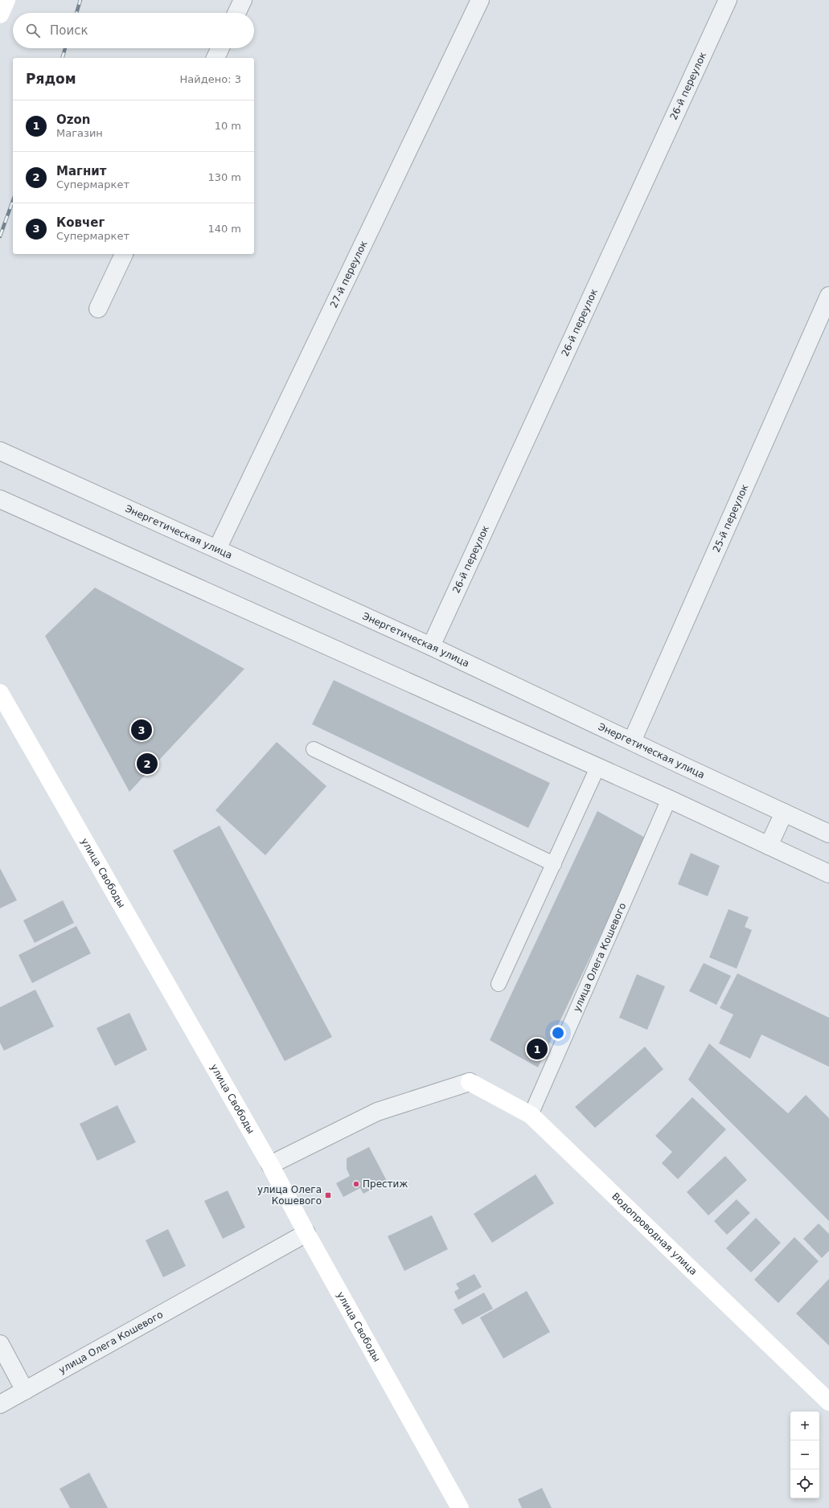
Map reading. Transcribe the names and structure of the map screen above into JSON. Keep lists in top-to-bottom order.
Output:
{
  "streets": {
    "main road": ["улица Свободы", "Водопроводная улица"],
    "street": [
      "26-й переулок",
      "27-й переулок",
      "25-й переулок",
      "Энергетическая улица",
      "улица Олега Кошевого"
    ]
  },
  "crossings": [
    ["26-й переулок", "Энергетическая улица"],
    ["27-й переулок", "Энергетическая улица"],
    ["25-й переулок", "Энергетическая улица"],
    ["улица Свободы", "улица Олега Кошевого"],
    ["улица Олега Кошевого", "Водопроводная улица"]
  ],
  "places": {
    "other": ["Престиж"],
    "transit": ["улица Олега Кошевого"]
  },
  "page": {
    "search": "Поиск",
    "heading": ["Рядом", "Найдено: 3"],
    "list": [
      {
        "mark": "1",
        "name": "Ozon",
        "note": "Магазин",
        "value": "10 m"
      },
      {
        "mark": "2",
        "name": "Магнит",
        "note": "Супермаркет",
        "value": "130 m"
      },
      {
        "mark": "3",
        "name": "Ковчег",
        "note": "Супермаркет",
        "value": "140 m"
      }
    ],
    "pins": ["3", "2", "1"],
    "map_buttons": ["+", "−"]
  }
}
